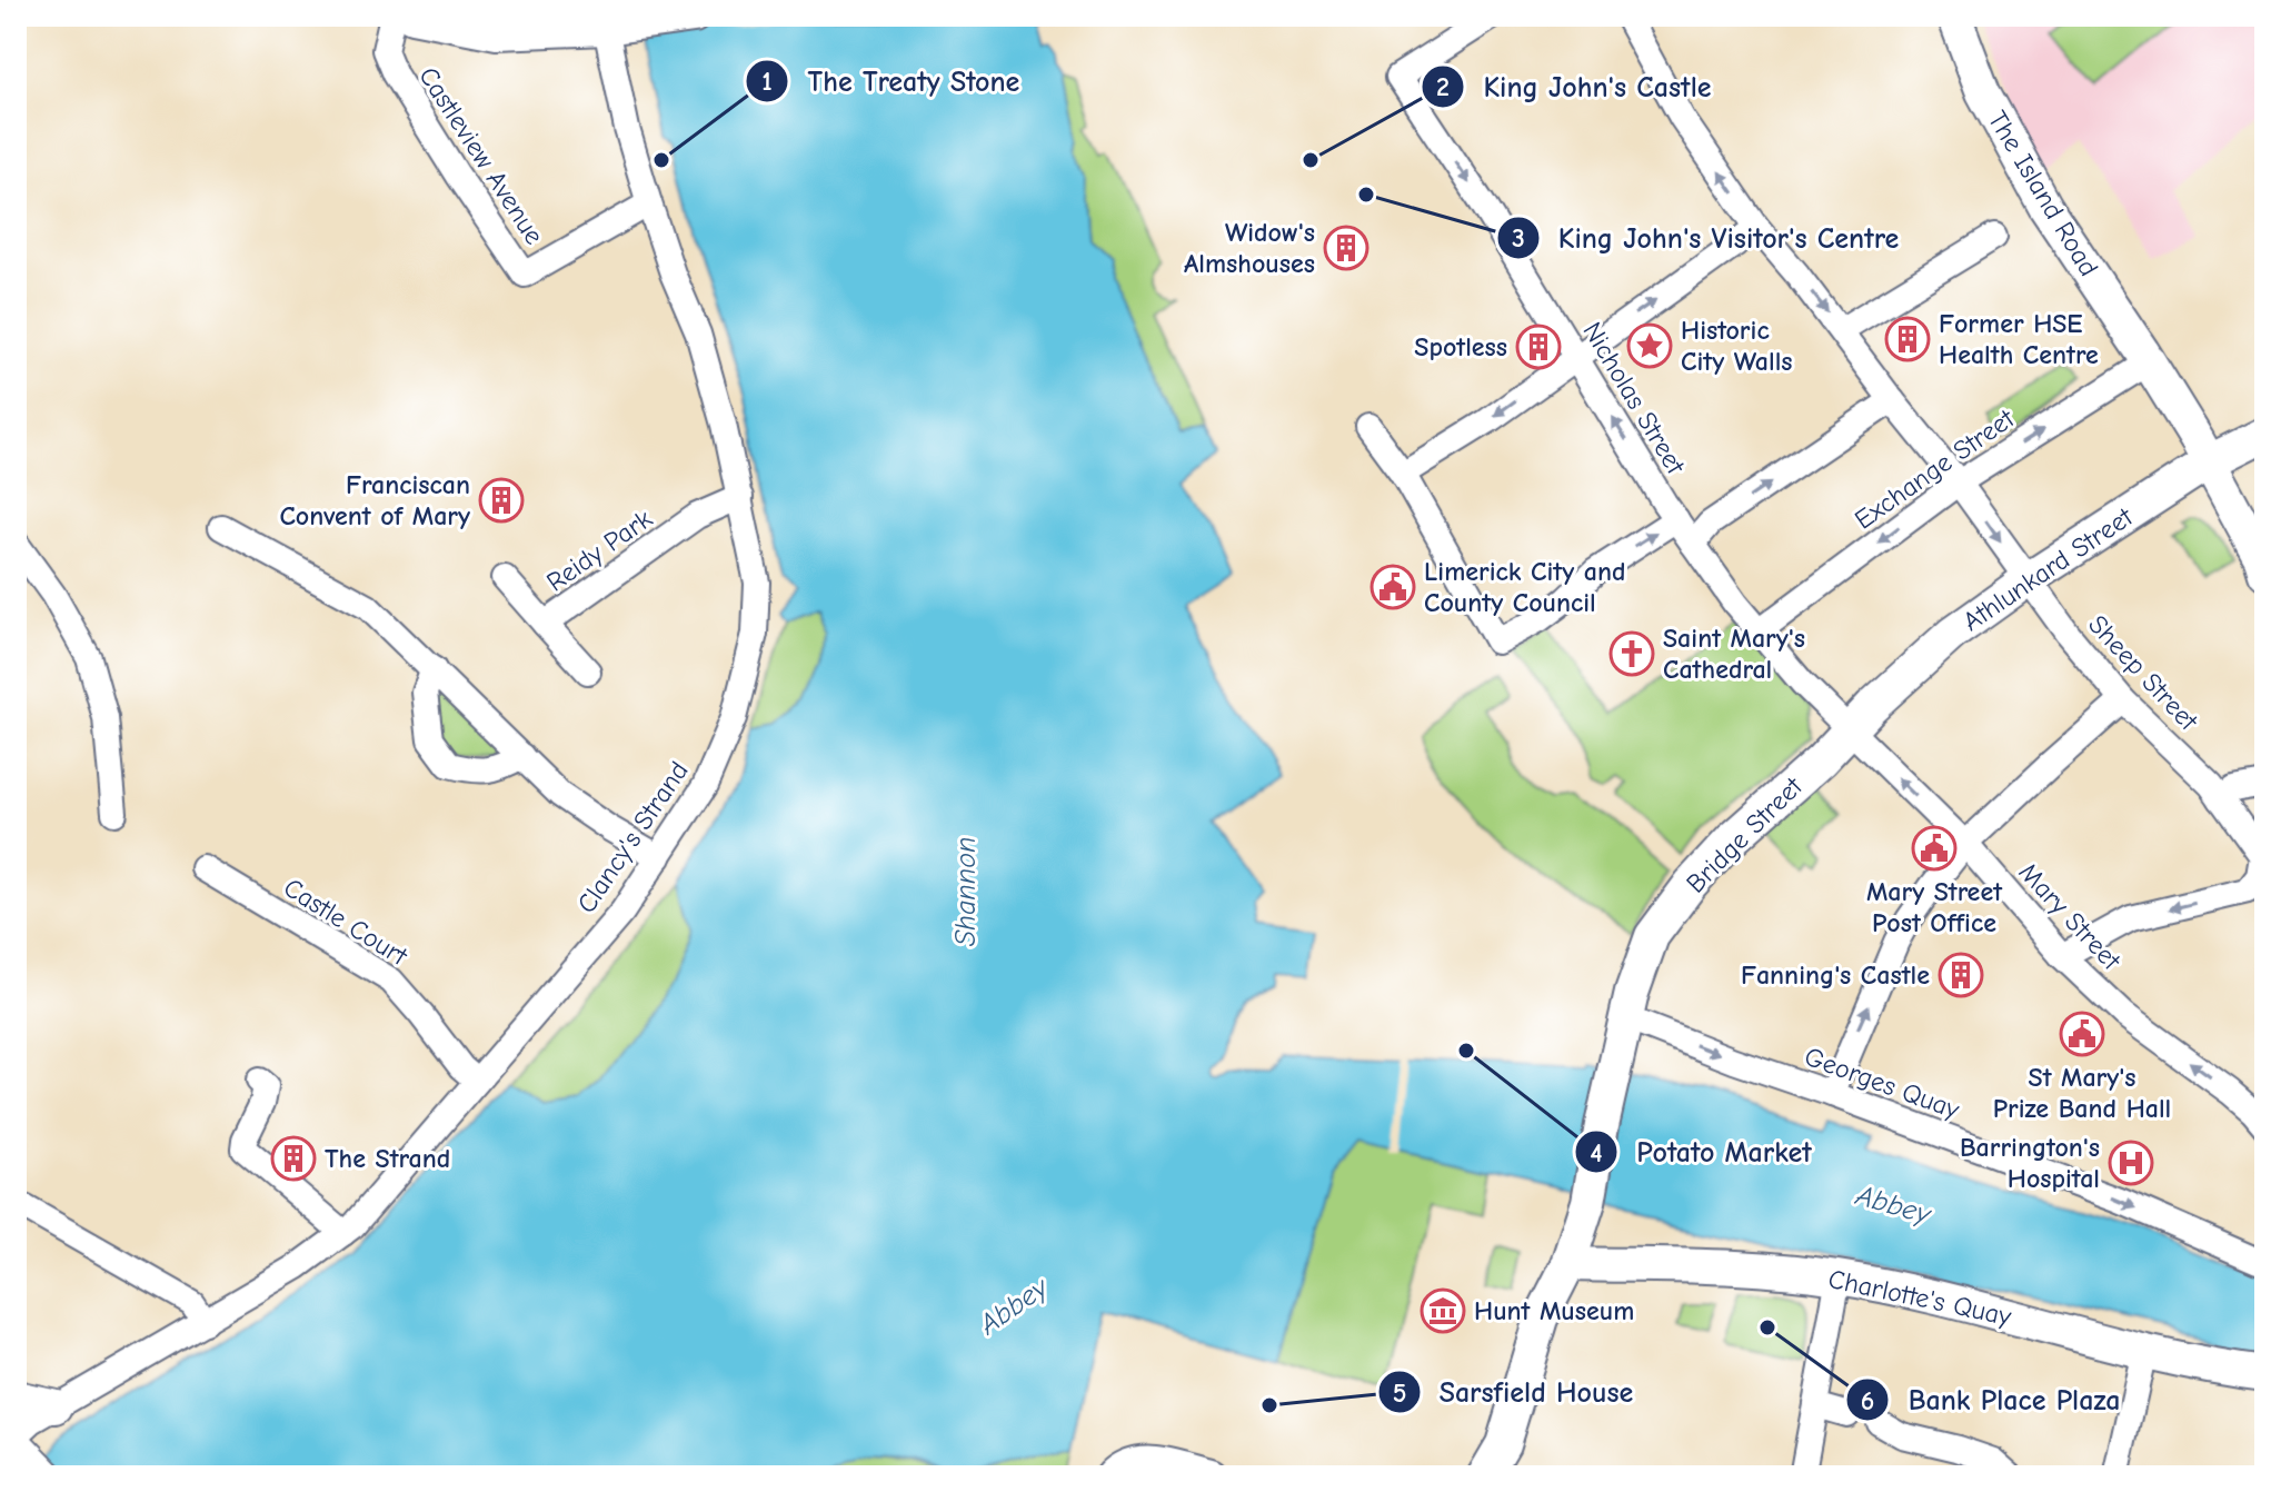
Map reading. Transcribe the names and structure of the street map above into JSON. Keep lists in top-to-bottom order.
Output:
{
  "streets": {
    "main road": [
      "The Island Road",
      "Athlunkard Street",
      "Bridge Street",
      "Charlotte's Quay"
    ],
    "street": [
      "Castleview Avenue",
      "Nicholas Street",
      "Exchange Street",
      "Reidy Park",
      "Sheep Street",
      "Clancy's Strand",
      "Mary Street",
      "Castle Court",
      "Georges Quay"
    ]
  },
  "crossings": [
    ["Castleview Avenue", "Clancy's Strand"],
    ["The Island Road", "Exchange Street"],
    ["The Island Road", "Athlunkard Street"],
    ["Nicholas Street", "Exchange Street"],
    ["Nicholas Street", "Athlunkard Street"],
    ["Nicholas Street", "Bridge Street"],
    ["Nicholas Street", "Mary Street"],
    ["Exchange Street", "Sheep Street"],
    ["Reidy Park", "Clancy's Strand"],
    ["Athlunkard Street", "Sheep Street"],
    ["Athlunkard Street", "Bridge Street"],
    ["Athlunkard Street", "Mary Street"],
    ["Sheep Street", "Mary Street"],
    ["Bridge Street", "Mary Street"],
    ["Bridge Street", "Georges Quay"],
    ["Bridge Street", "Charlotte's Quay"],
    ["Clancy's Strand", "Castle Court"]
  ],
  "one_way": ["Mary Street", "Georges Quay"],
  "water": ["Shannon", "Abbey"],
  "places": {
    "other": [
      "The Treaty Stone",
      "King John's Castle",
      "King John's Visitor's Centre",
      "Potato Market",
      "Bank Place Plaza",
      "Sarsfield House"
    ],
    "building": [
      "Widow's Almshouses",
      "Former HSE Health Centre",
      "Spotless",
      "Franciscan Convent of Mary",
      "Fanning's Castle",
      "The Strand"
    ],
    "place": ["Historic City Walls"],
    "public building": ["Limerick City and County Council", "Mary Street Post Office", "St Mary's Prize Band Hall"],
    "church": ["Saint Mary's Cathedral"],
    "hospital": ["Barrington's Hospital"],
    "museum": ["Hunt Museum"]
  }
}
